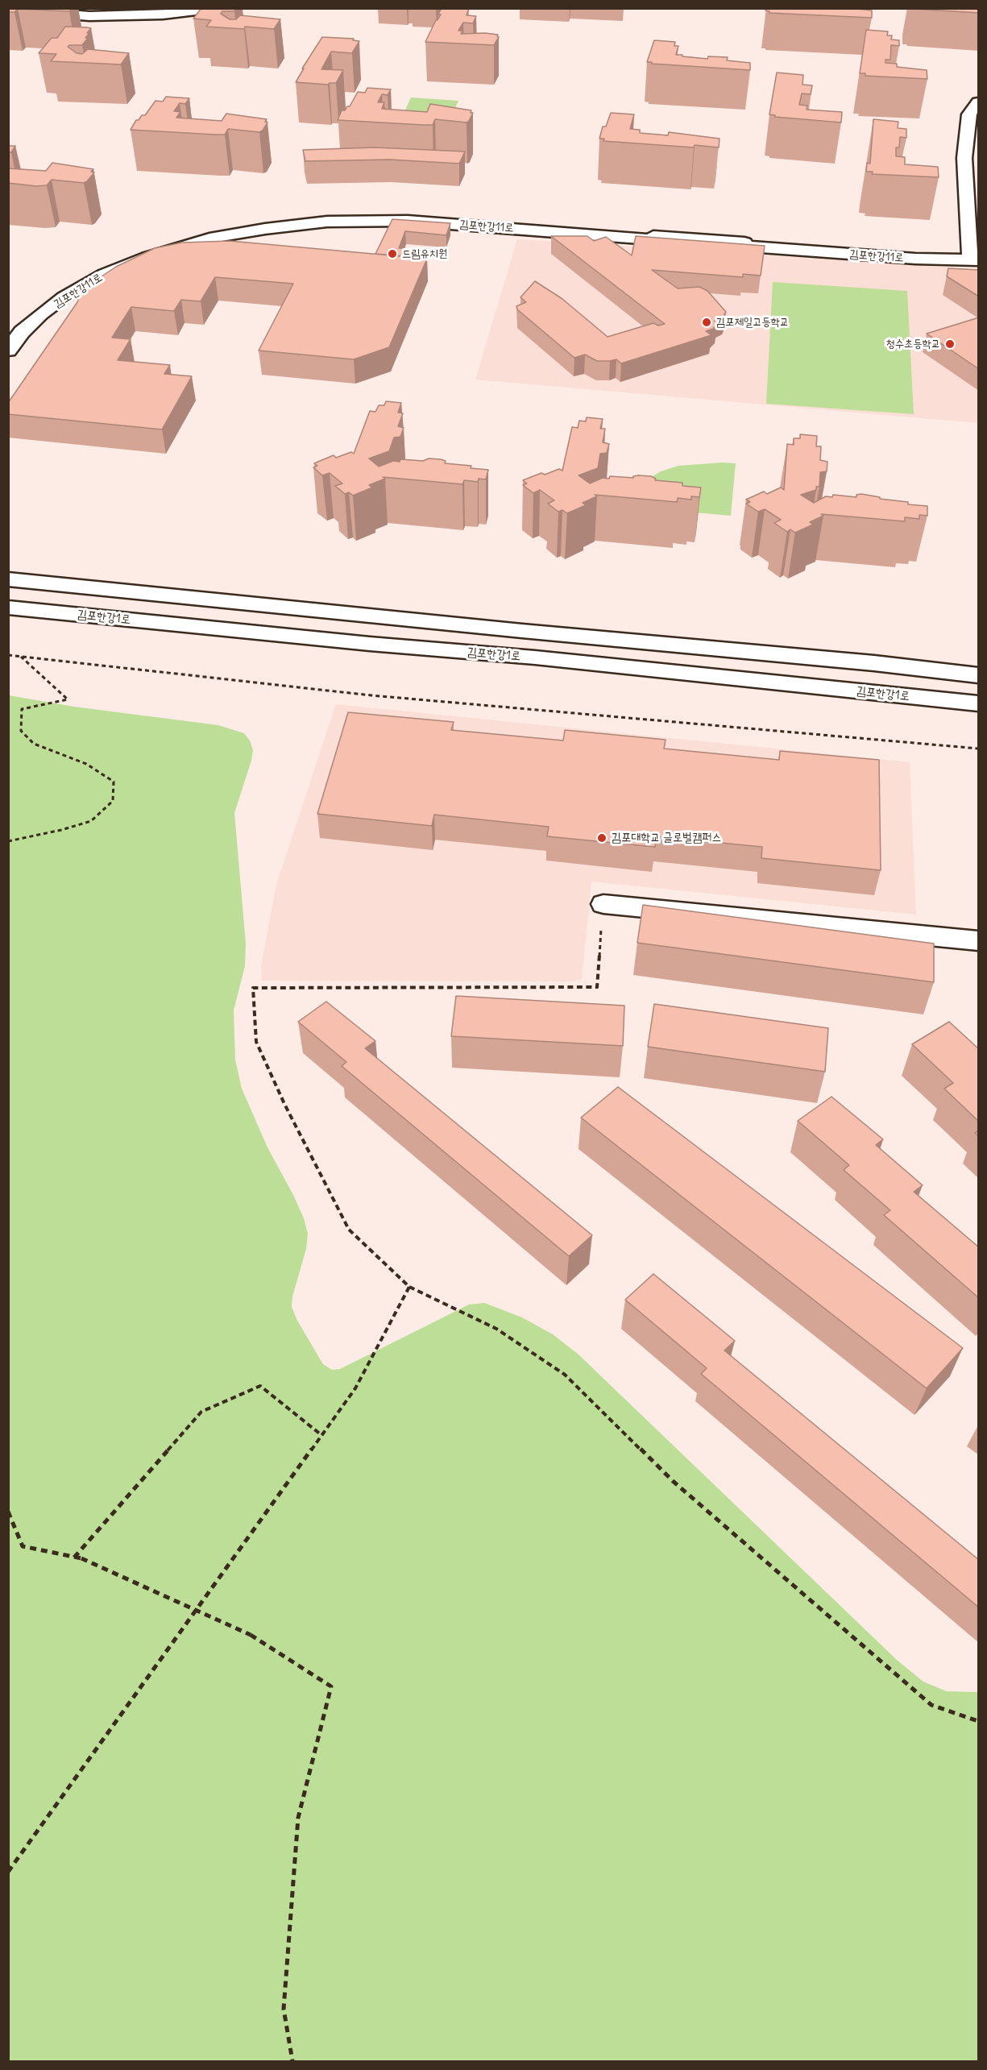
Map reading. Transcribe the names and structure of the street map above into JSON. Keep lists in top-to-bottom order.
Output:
{
  "streets": {
    "street": ["김포한강11로", "김포한강1로"]
  },
  "places": [
    "드림유치원",
    "김포제일고등학교",
    "청수초등학교",
    "김포대학교 글로벌캠퍼스"
  ]
}
